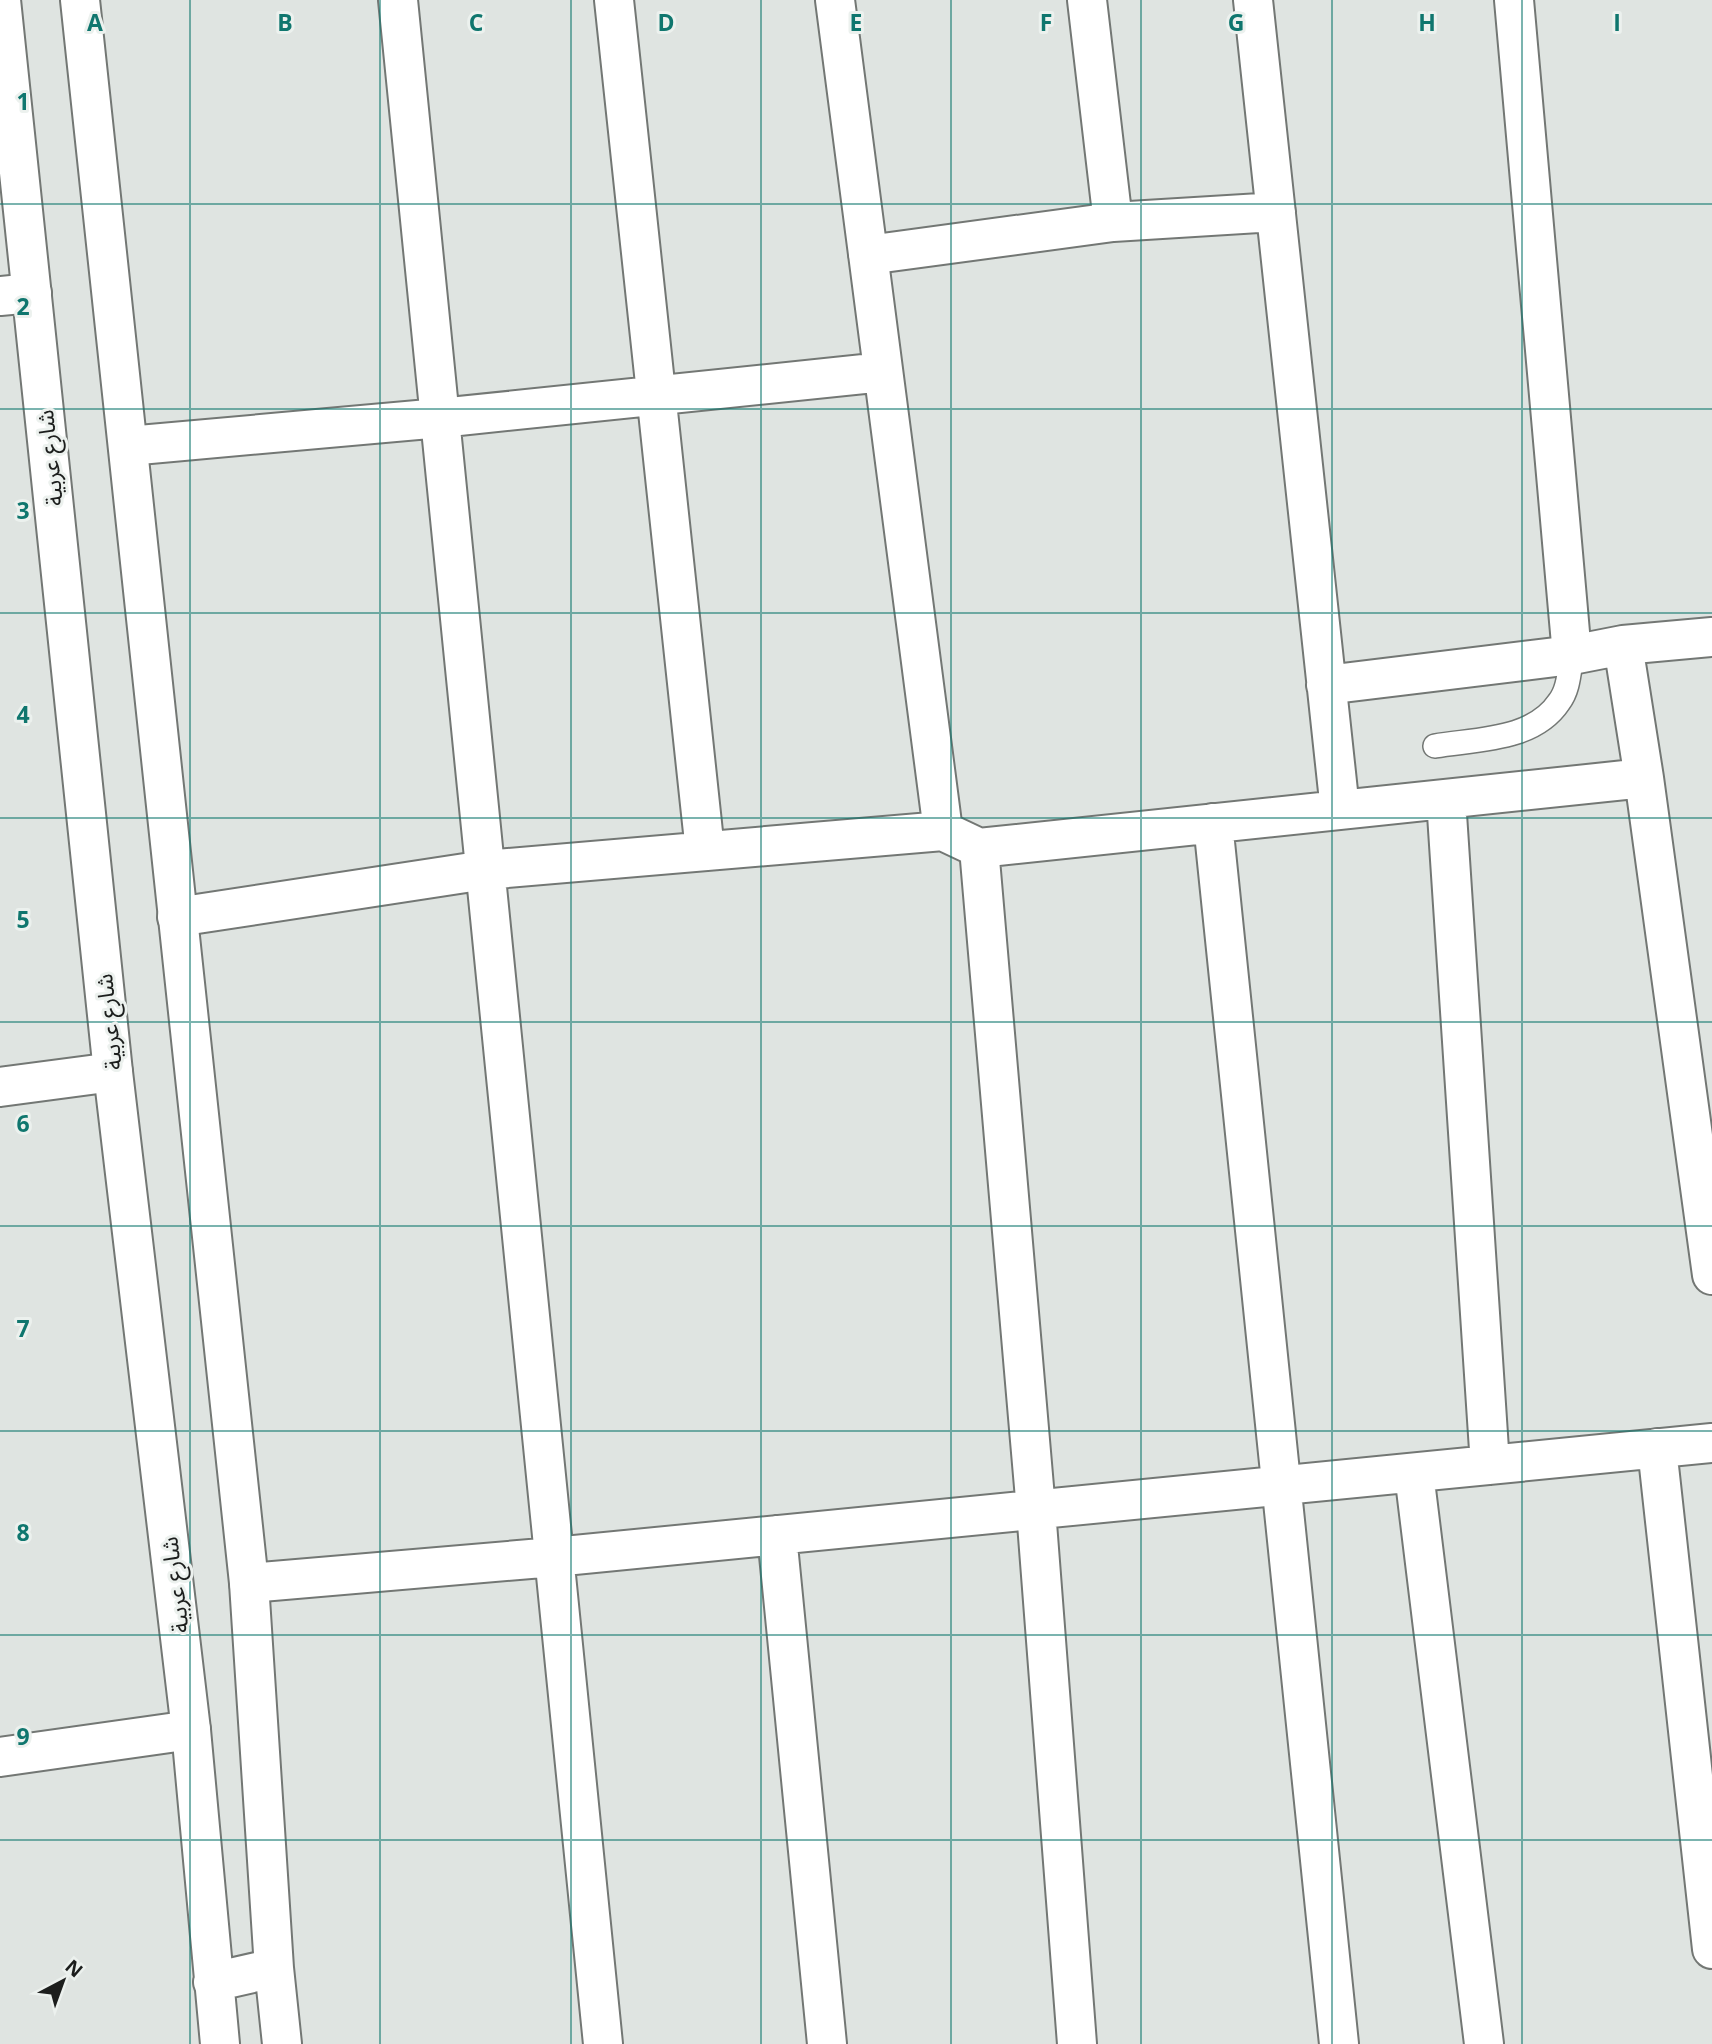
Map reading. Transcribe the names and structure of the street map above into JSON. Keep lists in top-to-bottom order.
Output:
{
  "streets": {
    "street": ["شارع عربية"]
  },
  "north": "top right",
  "grid": {
    "columns": [
      "A",
      "B",
      "C",
      "D",
      "E",
      "F",
      "G",
      "H",
      "I"
    ],
    "rows": [
      "1",
      "2",
      "3",
      "4",
      "5",
      "6",
      "7",
      "8",
      "9"
    ]
  }
}
